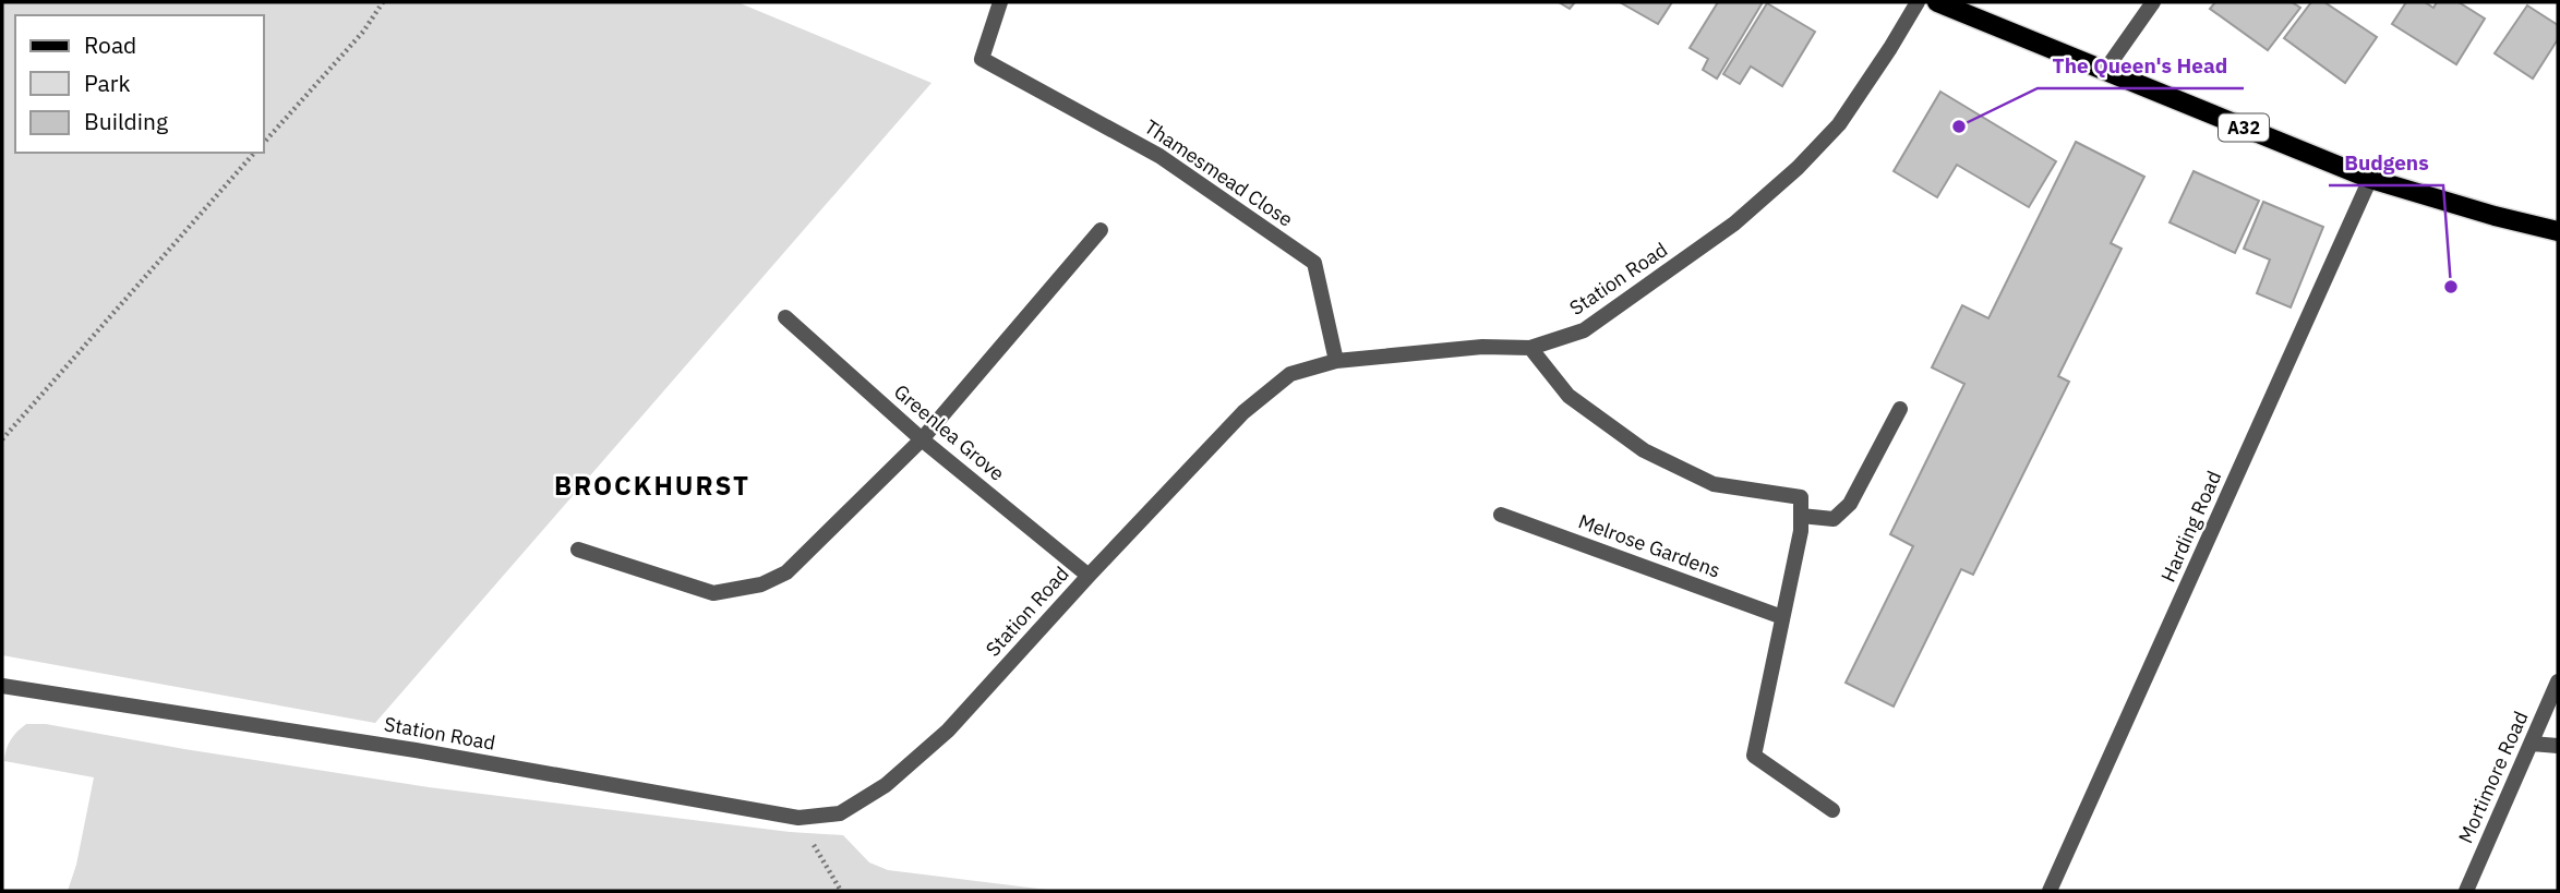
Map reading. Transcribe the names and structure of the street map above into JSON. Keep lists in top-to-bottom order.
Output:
{
  "streets": {
    "main road": ["A32"],
    "street": [
      "Thamesmead Close",
      "Station Road",
      "Greenlea Grove",
      "Harding Road",
      "Melrose Gardens",
      "Mortimore Road"
    ]
  },
  "crossings": [
    ["A32", "Harding Road"],
    ["Thamesmead Close", "Station Road"],
    ["Station Road", "Greenlea Grove"]
  ],
  "districts": ["BROCKHURST"],
  "places": ["The Queen's Head", "Budgens"],
  "legend": ["Road", "Park", "Building"]
}
